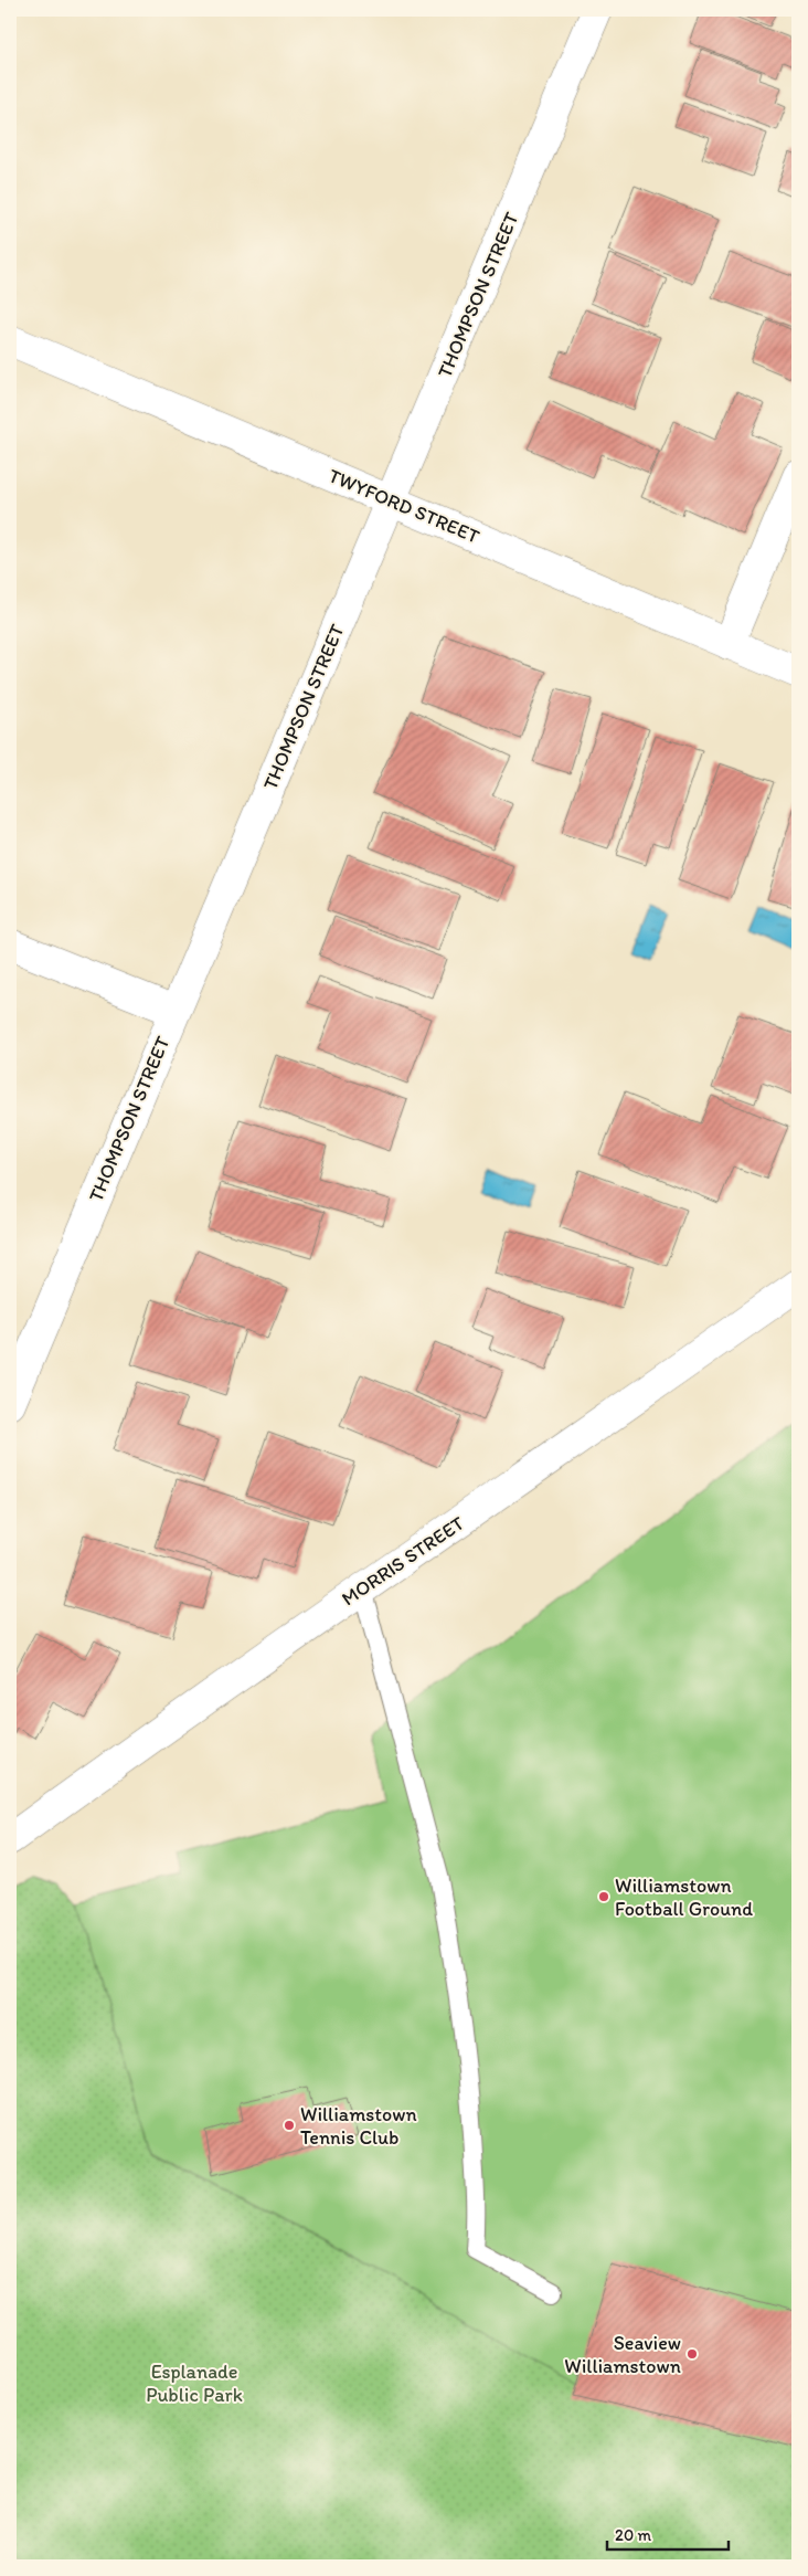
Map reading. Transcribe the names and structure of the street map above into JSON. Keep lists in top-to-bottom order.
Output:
{
  "streets": {
    "street": ["THOMPSON STREET", "TWYFORD STREET", "MORRIS STREET"]
  },
  "crossings": [
    ["THOMPSON STREET", "TWYFORD STREET"]
  ],
  "parks": ["Esplanade Public Park"],
  "places": ["Williamstown Football Ground", "Williamstown Tennis Club", "Seaview Williamstown"],
  "scale_bar": "20 m"
}
